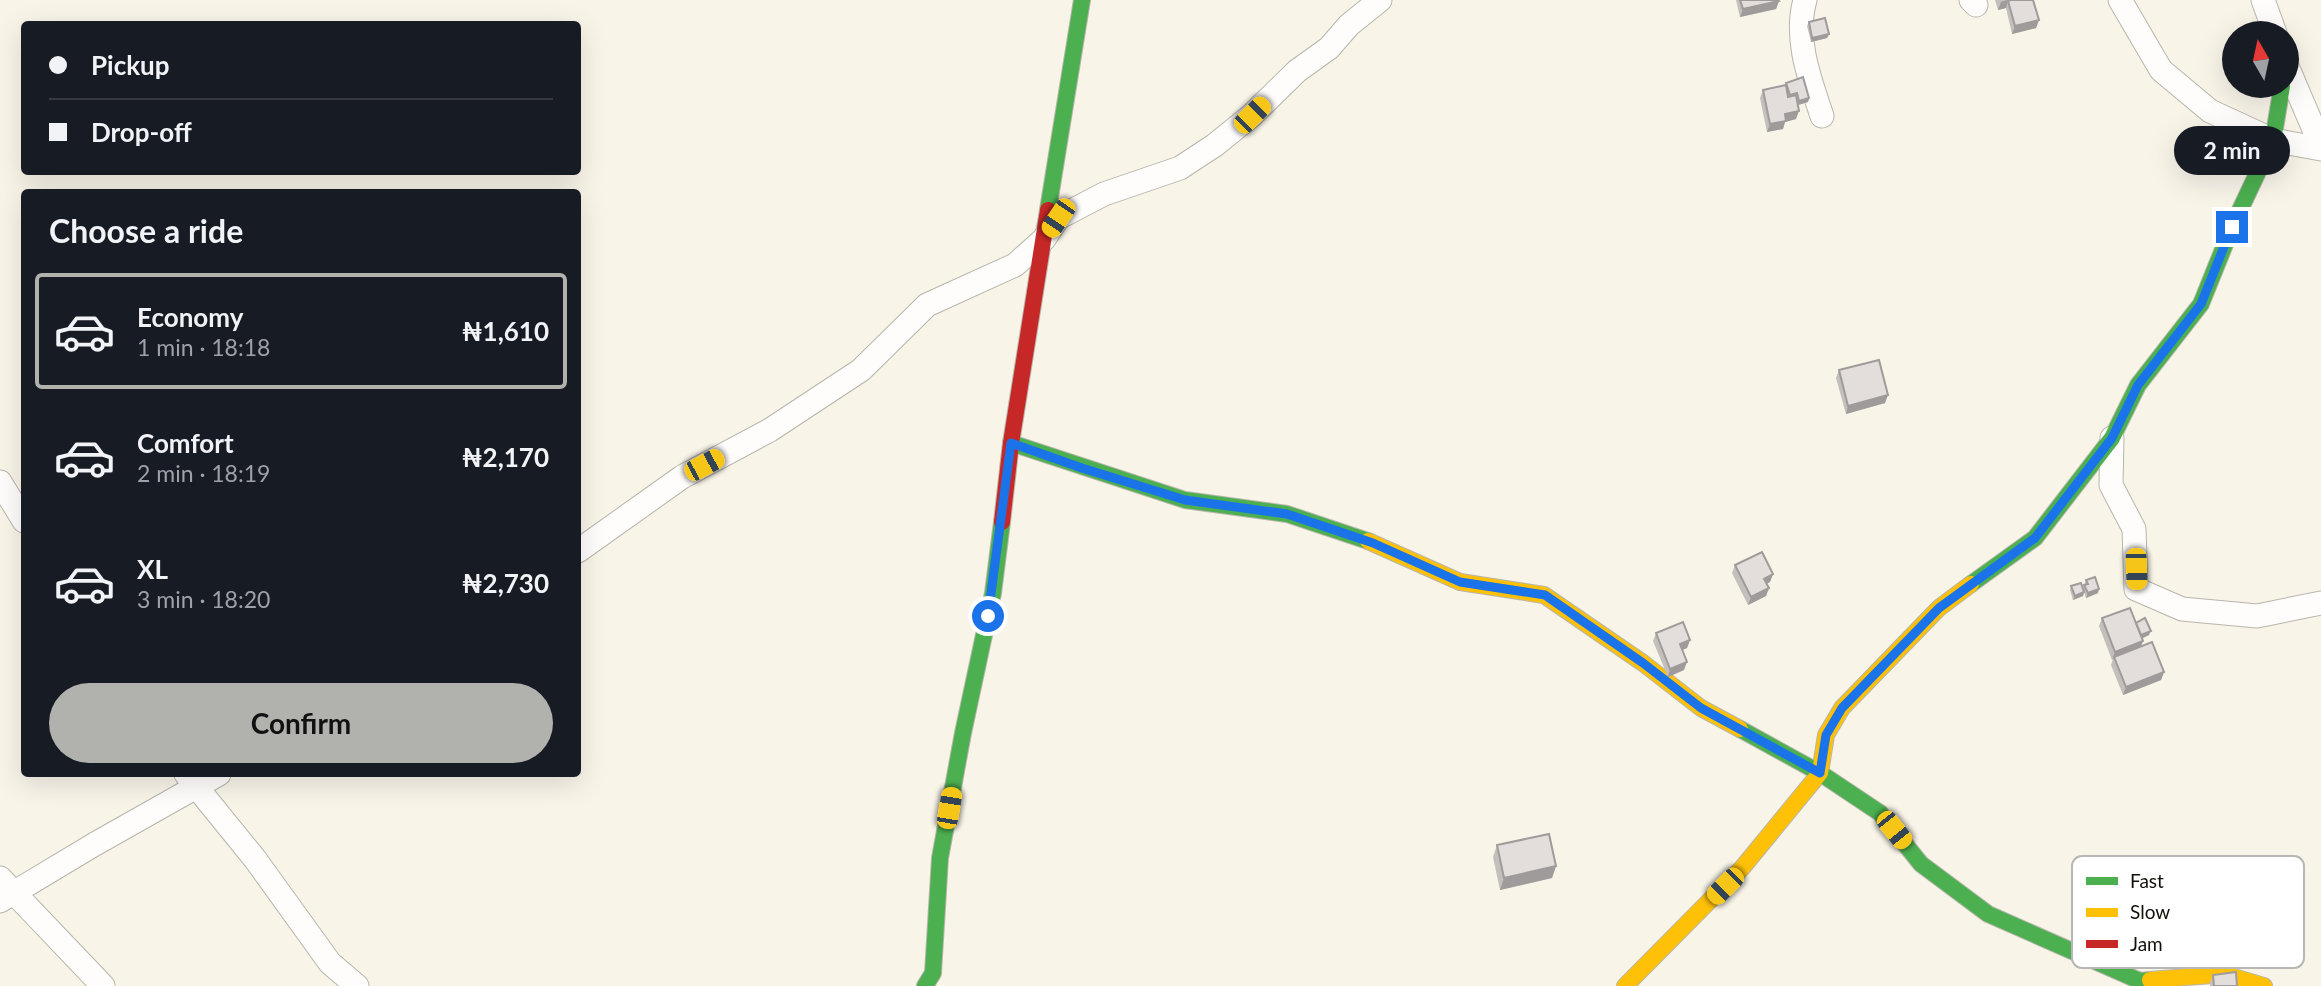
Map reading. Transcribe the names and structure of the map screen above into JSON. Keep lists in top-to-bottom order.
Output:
{
  "legend": ["Fast", "Slow", "Jam"],
  "north": "top",
  "page": {
    "banner": ["Pickup", "Drop-off"],
    "bubble": "2 min",
    "heading": "Choose a ride",
    "list": [
      {
        "name": "Economy",
        "note": "1 min · 18:18",
        "value": "₦1,610"
      },
      {
        "name": "Comfort",
        "note": "2 min · 18:19",
        "value": "₦2,170"
      },
      {
        "name": "XL",
        "note": "3 min · 18:20",
        "value": "₦2,730"
      }
    ],
    "buttons": "Confirm"
  }
}
